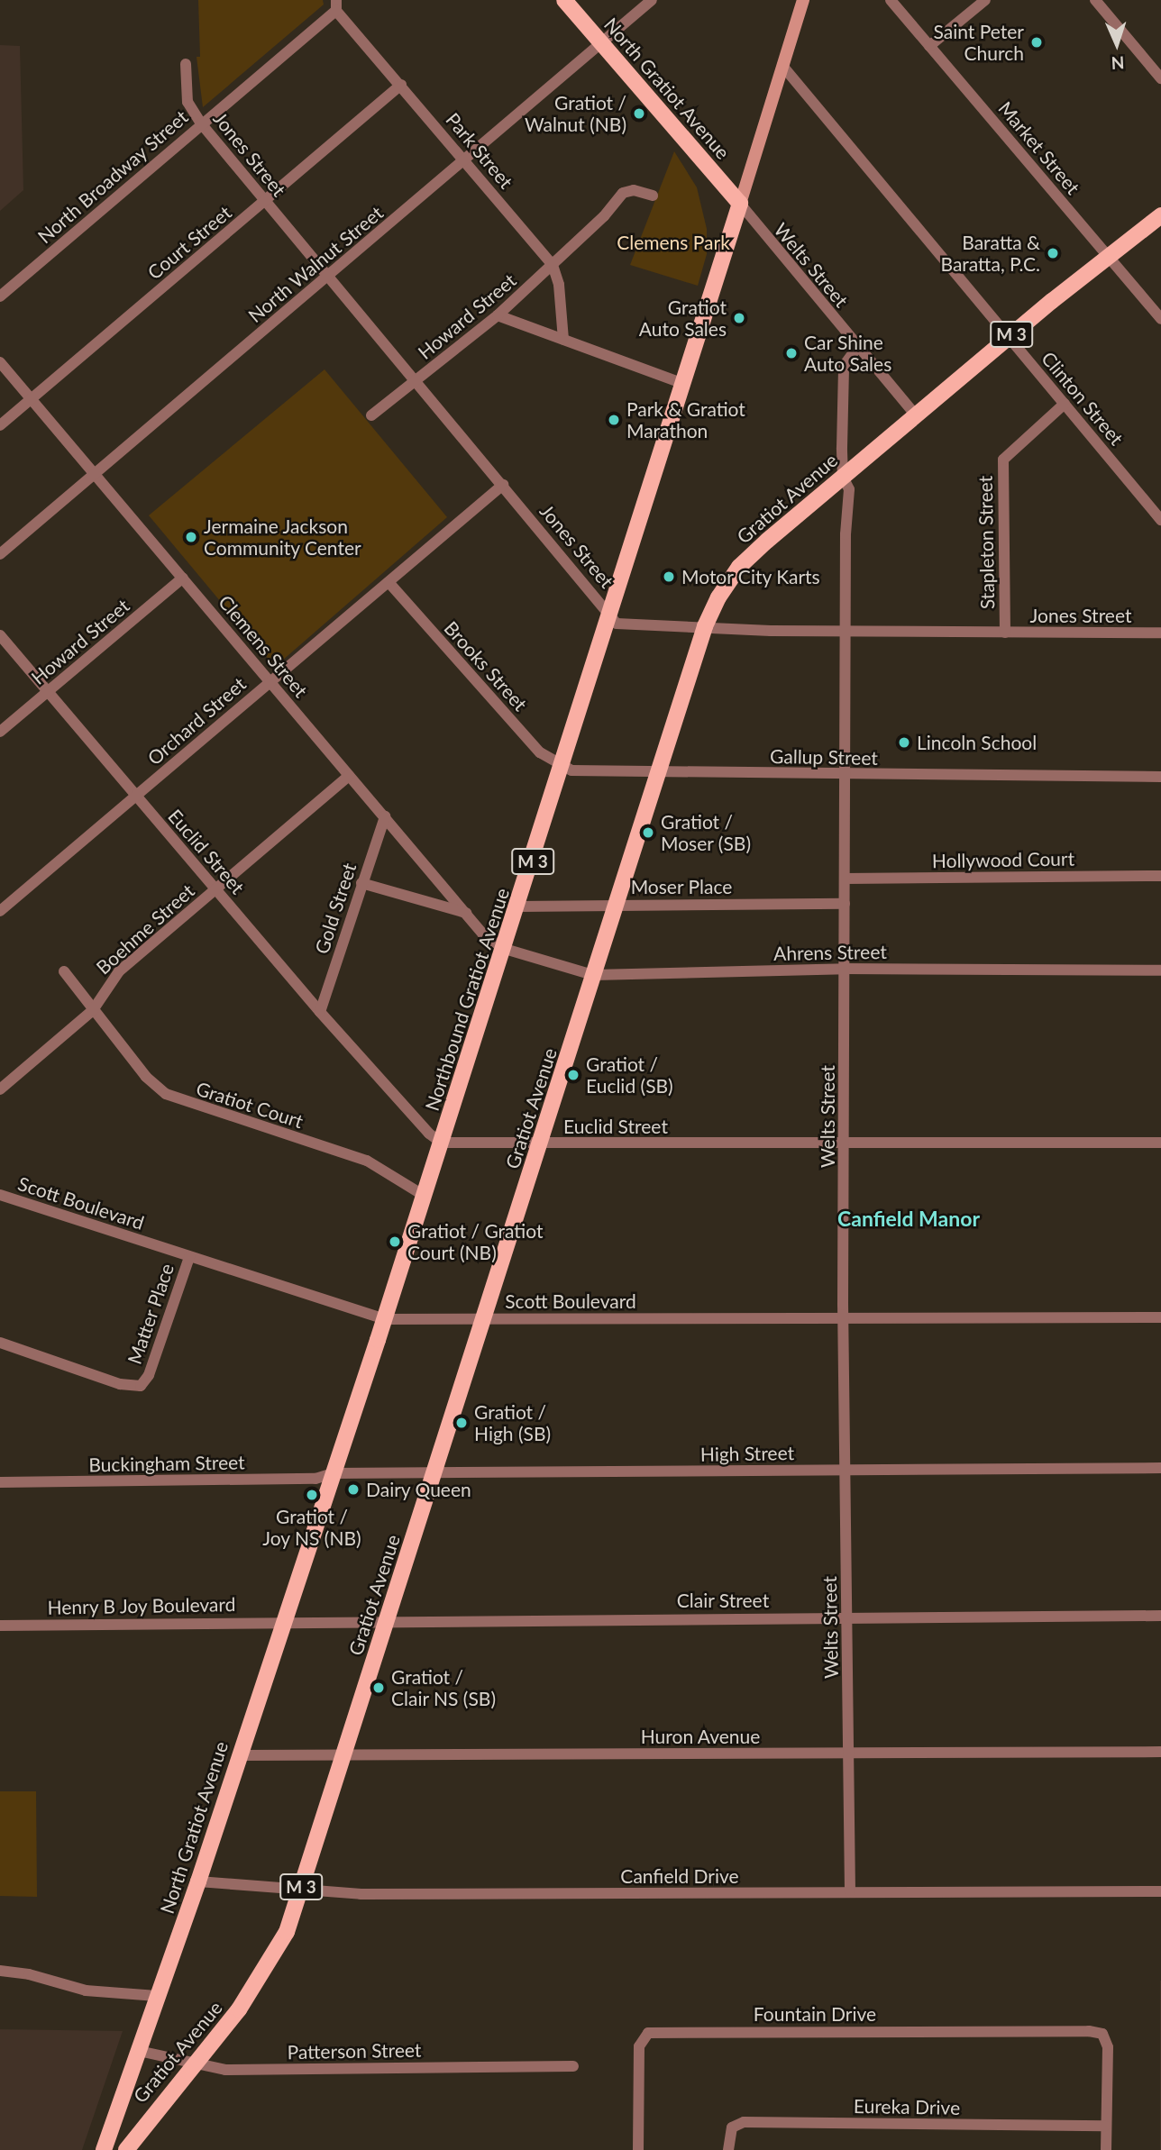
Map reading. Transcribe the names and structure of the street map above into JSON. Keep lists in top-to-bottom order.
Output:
{
  "streets": {
    "main road": [
      "North Gratiot Avenue",
      "M 3",
      "Gratiot Avenue",
      "Northbound Gratiot Avenue"
    ],
    "street": [
      "Market Street",
      "Park Street",
      "Jones Street",
      "North Broadway Street",
      "Court Street",
      "North Walnut Street",
      "Welts Street",
      "Howard Street",
      "Clinton Street",
      "Stapleton Street",
      "Clemens Street",
      "Brooks Street",
      "Orchard Street",
      "Gallup Street",
      "Euclid Street",
      "Hollywood Court",
      "Moser Place",
      "Gold Street",
      "Boehme Street",
      "Ahrens Street",
      "Gratiot Court",
      "Scott Boulevard",
      "Matter Place",
      "High Street",
      "Buckingham Street",
      "Clair Street",
      "Henry B Joy Boulevard",
      "Huron Avenue",
      "Canfield Drive",
      "Fountain Drive",
      "Patterson Street",
      "Eureka Drive"
    ]
  },
  "crossings": [
    ["North Gratiot Avenue", "North Walnut Street"],
    ["North Gratiot Avenue", "Welts Street"],
    ["North Gratiot Avenue", "Northbound Gratiot Avenue"],
    ["North Gratiot Avenue", "Clair Street"],
    ["North Gratiot Avenue", "Henry B Joy Boulevard"],
    ["North Gratiot Avenue", "Huron Avenue"],
    ["North Gratiot Avenue", "Canfield Drive"],
    ["North Gratiot Avenue", "Patterson Street"],
    ["Market Street", "Gratiot Avenue"],
    ["Park Street", "North Broadway Street"],
    ["Park Street", "Court Street"],
    ["Park Street", "North Walnut Street"],
    ["Park Street", "Howard Street"],
    ["Jones Street", "North Broadway Street"],
    ["Jones Street", "Court Street"],
    ["Jones Street", "North Walnut Street"],
    ["Jones Street", "Welts Street"],
    ["Jones Street", "Howard Street"],
    ["Jones Street", "Gratiot Avenue"],
    ["Jones Street", "Stapleton Street"],
    ["Jones Street", "Orchard Street"],
    ["Jones Street", "Northbound Gratiot Avenue"],
    ["Court Street", "Clemens Street"],
    ["North Walnut Street", "Clemens Street"],
    ["Welts Street", "Gratiot Avenue"],
    ["Welts Street", "Gallup Street"],
    ["Welts Street", "Euclid Street"],
    ["Welts Street", "Hollywood Court"],
    ["Welts Street", "Moser Place"],
    ["Welts Street", "Ahrens Street"],
    ["Welts Street", "Northbound Gratiot Avenue"],
    ["Welts Street", "Scott Boulevard"],
    ["Welts Street", "High Street"],
    ["Welts Street", "Clair Street"],
    ["Welts Street", "Huron Avenue"],
    ["Welts Street", "Canfield Drive"],
    ["Howard Street", "Clemens Street"],
    ["Howard Street", "Euclid Street"],
    ["Clinton Street", "Gratiot Avenue"],
    ["Clinton Street", "Stapleton Street"],
    ["Gratiot Avenue", "Gallup Street"],
    ["Gratiot Avenue", "Euclid Street"],
    ["Gratiot Avenue", "Moser Place"],
    ["Gratiot Avenue", "Ahrens Street"],
    ["Gratiot Avenue", "Scott Boulevard"],
    ["Gratiot Avenue", "High Street"],
    ["Gratiot Avenue", "Clair Street"],
    ["Gratiot Avenue", "Huron Avenue"],
    ["Gratiot Avenue", "Canfield Drive"],
    ["Gratiot Avenue", "Patterson Street"],
    ["Clemens Street", "Orchard Street"],
    ["Clemens Street", "Gold Street"],
    ["Clemens Street", "Boehme Street"],
    ["Clemens Street", "Ahrens Street"],
    ["Clemens Street", "Northbound Gratiot Avenue"],
    ["Brooks Street", "Orchard Street"],
    ["Brooks Street", "Gallup Street"],
    ["Brooks Street", "Northbound Gratiot Avenue"],
    ["Orchard Street", "Euclid Street"],
    ["Gallup Street", "Northbound Gratiot Avenue"],
    ["Euclid Street", "Gold Street"],
    ["Euclid Street", "Boehme Street"],
    ["Euclid Street", "Northbound Gratiot Avenue"],
    ["Moser Place", "Northbound Gratiot Avenue"],
    ["Boehme Street", "Gratiot Court"],
    ["Ahrens Street", "Northbound Gratiot Avenue"],
    ["Northbound Gratiot Avenue", "Gratiot Court"],
    ["Northbound Gratiot Avenue", "Scott Boulevard"],
    ["Northbound Gratiot Avenue", "High Street"],
    ["Northbound Gratiot Avenue", "Buckingham Street"],
    ["Scott Boulevard", "Matter Place"],
    ["High Street", "Buckingham Street"],
    ["Clair Street", "Henry B Joy Boulevard"],
    ["Fountain Drive", "Eureka Drive"]
  ],
  "districts": ["Canfield Manor"],
  "parks": ["Clemens Park"],
  "places": [
    "Saint Peter Church",
    "Gratiot / Walnut (NB)",
    "Baratta & Baratta, P.C.",
    "Gratiot Auto Sales",
    "Car Shine Auto Sales",
    "Park & Gratiot Marathon",
    "Jermaine Jackson Community Center",
    "Motor City Karts",
    "Lincoln School",
    "Gratiot / Moser (SB)",
    "Gratiot / Euclid (SB)",
    "Gratiot / Gratiot Court (NB)",
    "Gratiot / High (SB)",
    "Dairy Queen",
    "Gratiot / Joy NS (NB)",
    "Gratiot / Clair NS (SB)"
  ],
  "north": "bottom"
}
